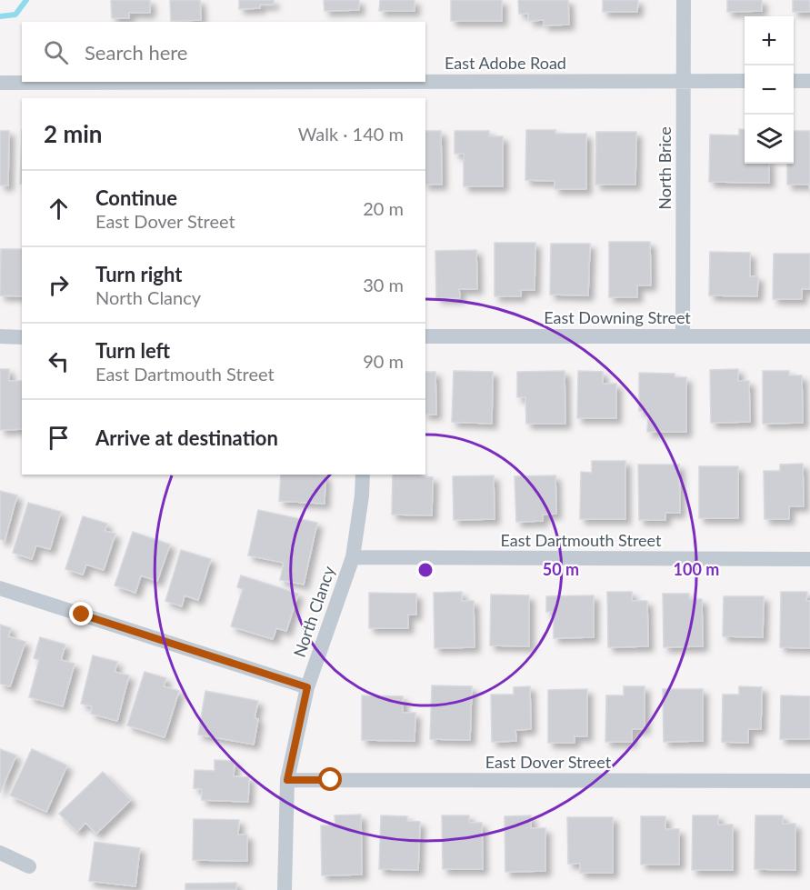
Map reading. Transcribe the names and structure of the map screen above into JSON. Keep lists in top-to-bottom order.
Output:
{
  "streets": {
    "street": [
      "East Adobe Road",
      "North Brice",
      "East Downing Street",
      "East Dartmouth Street",
      "North Clancy",
      "East Dover Street"
    ]
  },
  "crossings": [
    ["East Adobe Road", "North Brice"],
    ["North Brice", "East Downing Street"],
    ["East Dartmouth Street", "North Clancy"],
    ["North Clancy", "East Dover Street"]
  ],
  "page": {
    "map_buttons": ["+", "−"],
    "search": "Search here",
    "heading": ["2 min", "Walk · 140 m"],
    "list": [
      ["Continue", "East Dover Street", "20 m"],
      ["Turn right", "North Clancy", "30 m"],
      ["Turn left", "East Dartmouth Street", "90 m"],
      "Arrive at destination"
    ]
  },
  "rings": ["50 m", "100 m"]
}
